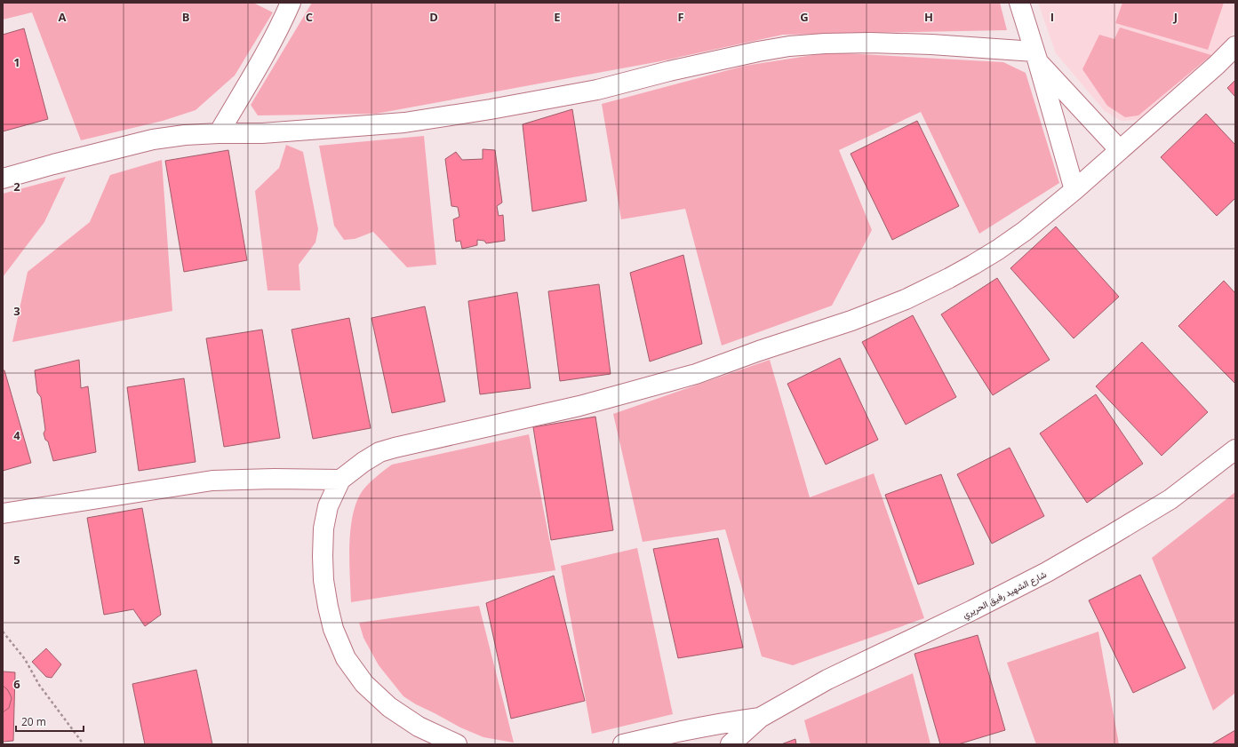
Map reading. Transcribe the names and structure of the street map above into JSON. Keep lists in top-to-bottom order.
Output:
{
  "streets": {
    "street": ["شارع الشهيد رفيق الحريري"]
  },
  "scale_bar": "20 m",
  "grid": {
    "columns": [
      "A",
      "B",
      "C",
      "D",
      "E",
      "F",
      "G",
      "H",
      "I",
      "J"
    ],
    "rows": [
      "1",
      "2",
      "3",
      "4",
      "5",
      "6"
    ]
  }
}
